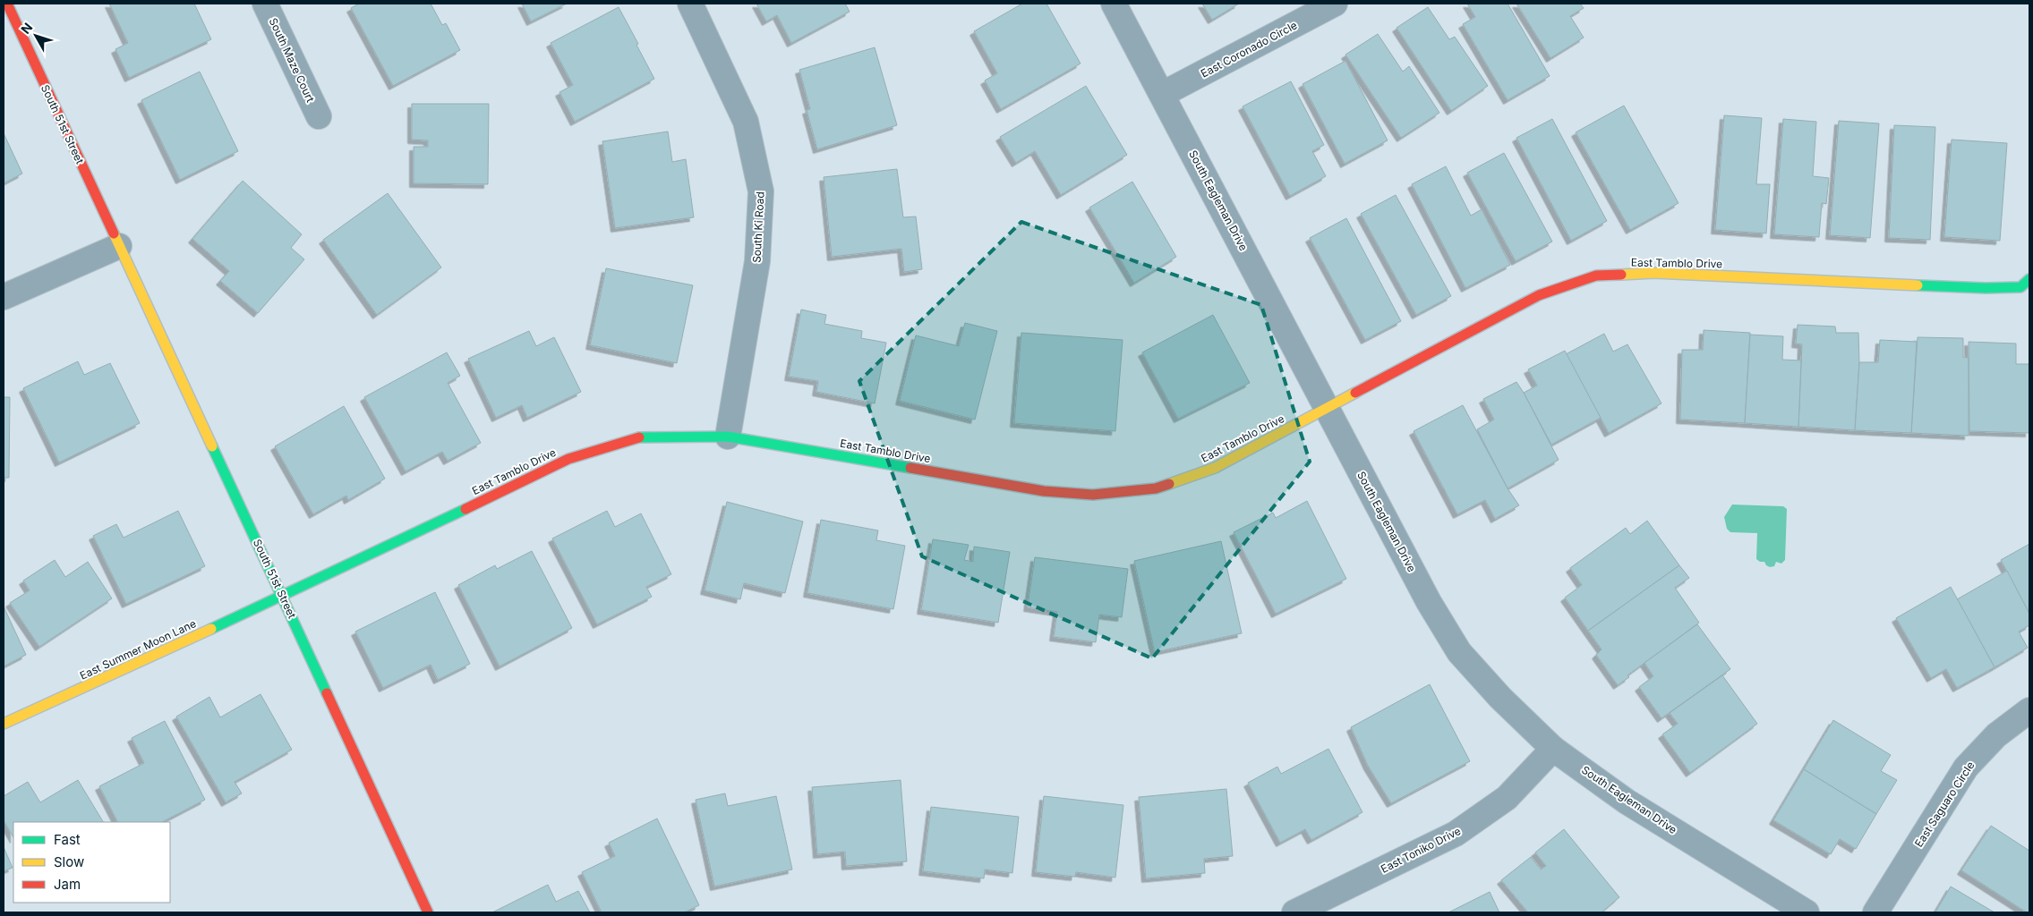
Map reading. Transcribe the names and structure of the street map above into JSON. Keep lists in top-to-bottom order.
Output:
{
  "streets": {
    "street": [
      "East Coronado Circle",
      "South Maze Court",
      "South 51st Street",
      "South Eagleman Drive",
      "South Ki Road",
      "East Tamblo Drive",
      "East Summer Moon Lane",
      "East Saguaro Circle",
      "East Toniko Drive"
    ]
  },
  "crossings": [
    ["East Coronado Circle", "South Eagleman Drive"],
    ["South 51st Street", "East Tamblo Drive"],
    ["South 51st Street", "East Summer Moon Lane"],
    ["South Eagleman Drive", "East Tamblo Drive"],
    ["South Eagleman Drive", "East Toniko Drive"],
    ["South Ki Road", "East Tamblo Drive"],
    ["East Tamblo Drive", "East Summer Moon Lane"]
  ],
  "legend": ["Fast", "Slow", "Jam"],
  "north": "top left"
}
